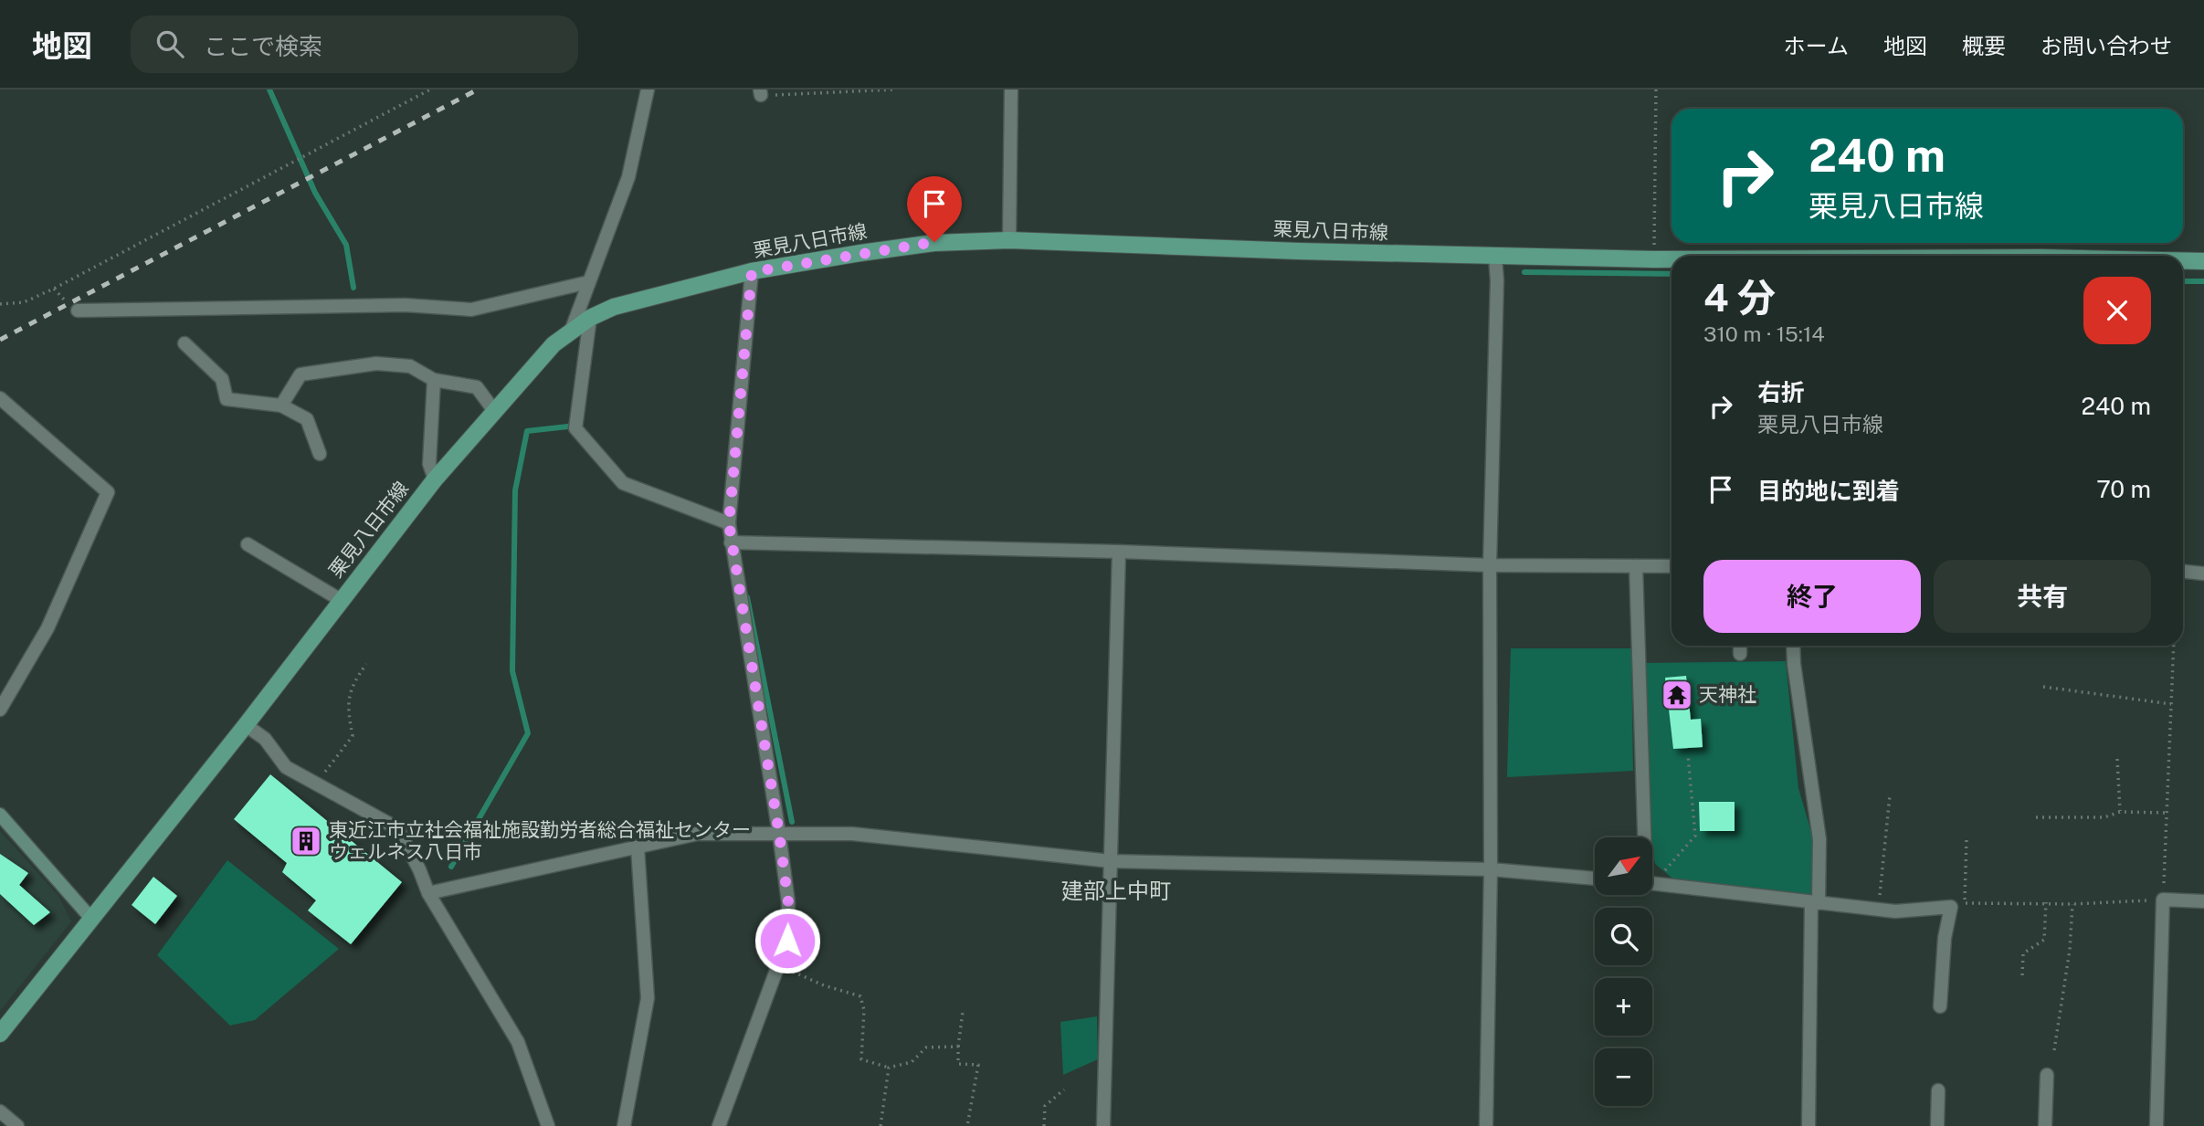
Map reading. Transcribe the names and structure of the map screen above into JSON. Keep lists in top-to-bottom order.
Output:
{
  "streets": {
    "main road": ["栗見八日市線"]
  },
  "districts": ["建部上中町"],
  "places": {
    "temple": ["天神社"],
    "building": ["東近江市立社会福祉施設勤労者総合福祉センター ウェルネス八日市"]
  },
  "north": "top right",
  "page": {
    "header": "地図",
    "search": "ここで検索",
    "nav": [
      "ホーム",
      "地図",
      "概要",
      "お問い合わせ"
    ],
    "turn": ["240 m", "栗見八日市線"],
    "heading": ["4 分", "310 m · 15:14"],
    "list": [
      {
        "name": "右折",
        "note": "栗見八日市線",
        "value": "240 m"
      },
      {
        "name": "目的地に到着",
        "value": "70 m"
      }
    ],
    "buttons": ["終了", "共有"],
    "map_buttons": ["+", "−"]
  }
}
